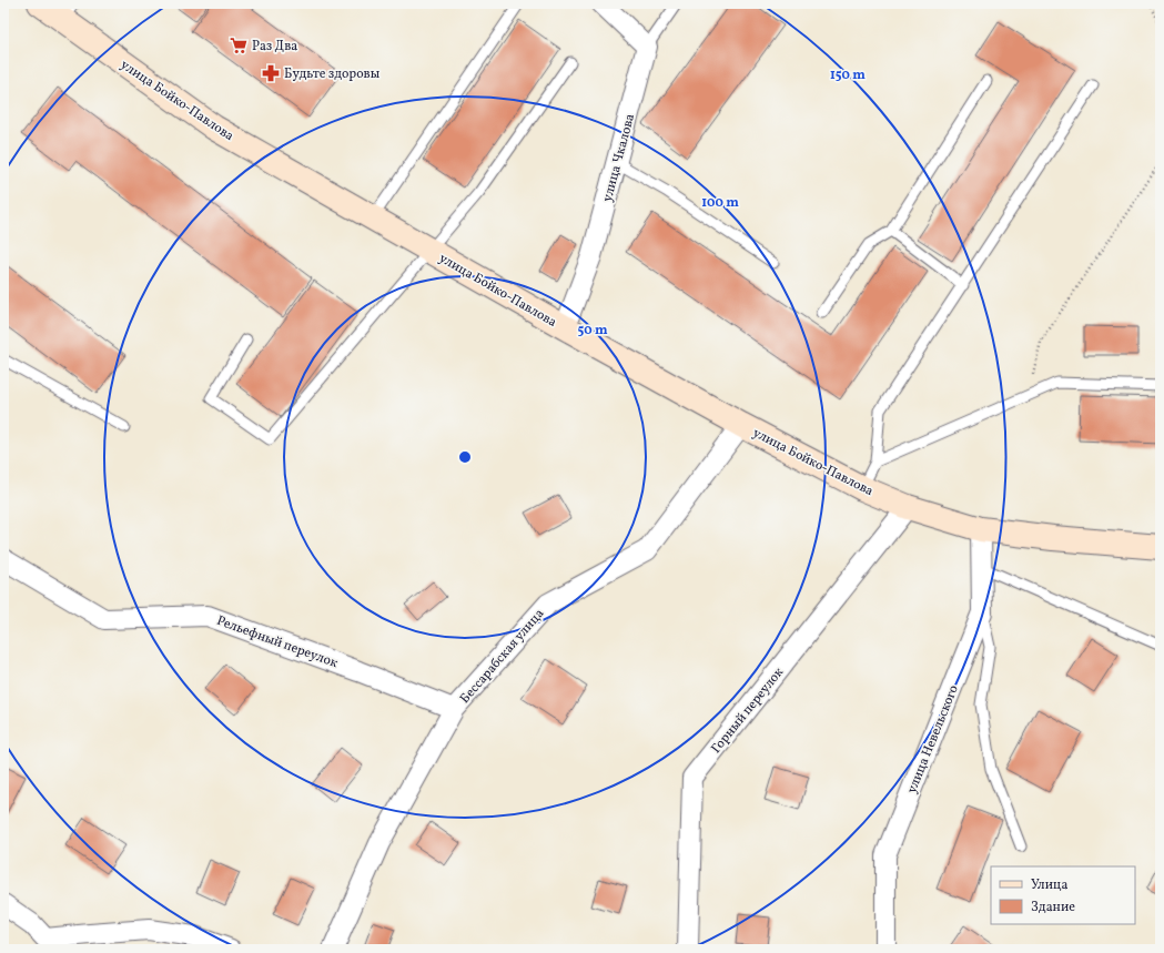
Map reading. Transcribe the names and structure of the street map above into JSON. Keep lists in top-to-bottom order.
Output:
{
  "streets": {
    "main road": ["улица Бойко-Павлова"],
    "street": [
      "улица Чкалова",
      "Рельефный переулок",
      "Бессарабская улица",
      "Горный переулок",
      "улица Невельского"
    ]
  },
  "crossings": [
    ["улица Бойко-Павлова", "улица Чкалова"],
    ["улица Бойко-Павлова", "Бессарабская улица"],
    ["улица Бойко-Павлова", "Горный переулок"],
    ["улица Бойко-Павлова", "улица Невельского"],
    ["Рельефный переулок", "Бессарабская улица"]
  ],
  "places": {
    "supermarket": ["Раз Два"],
    "pharmacy": ["Будьте здоровы"]
  },
  "legend": ["Улица", "Здание"],
  "rings": ["150 m", "100 m", "50 m"]
}
